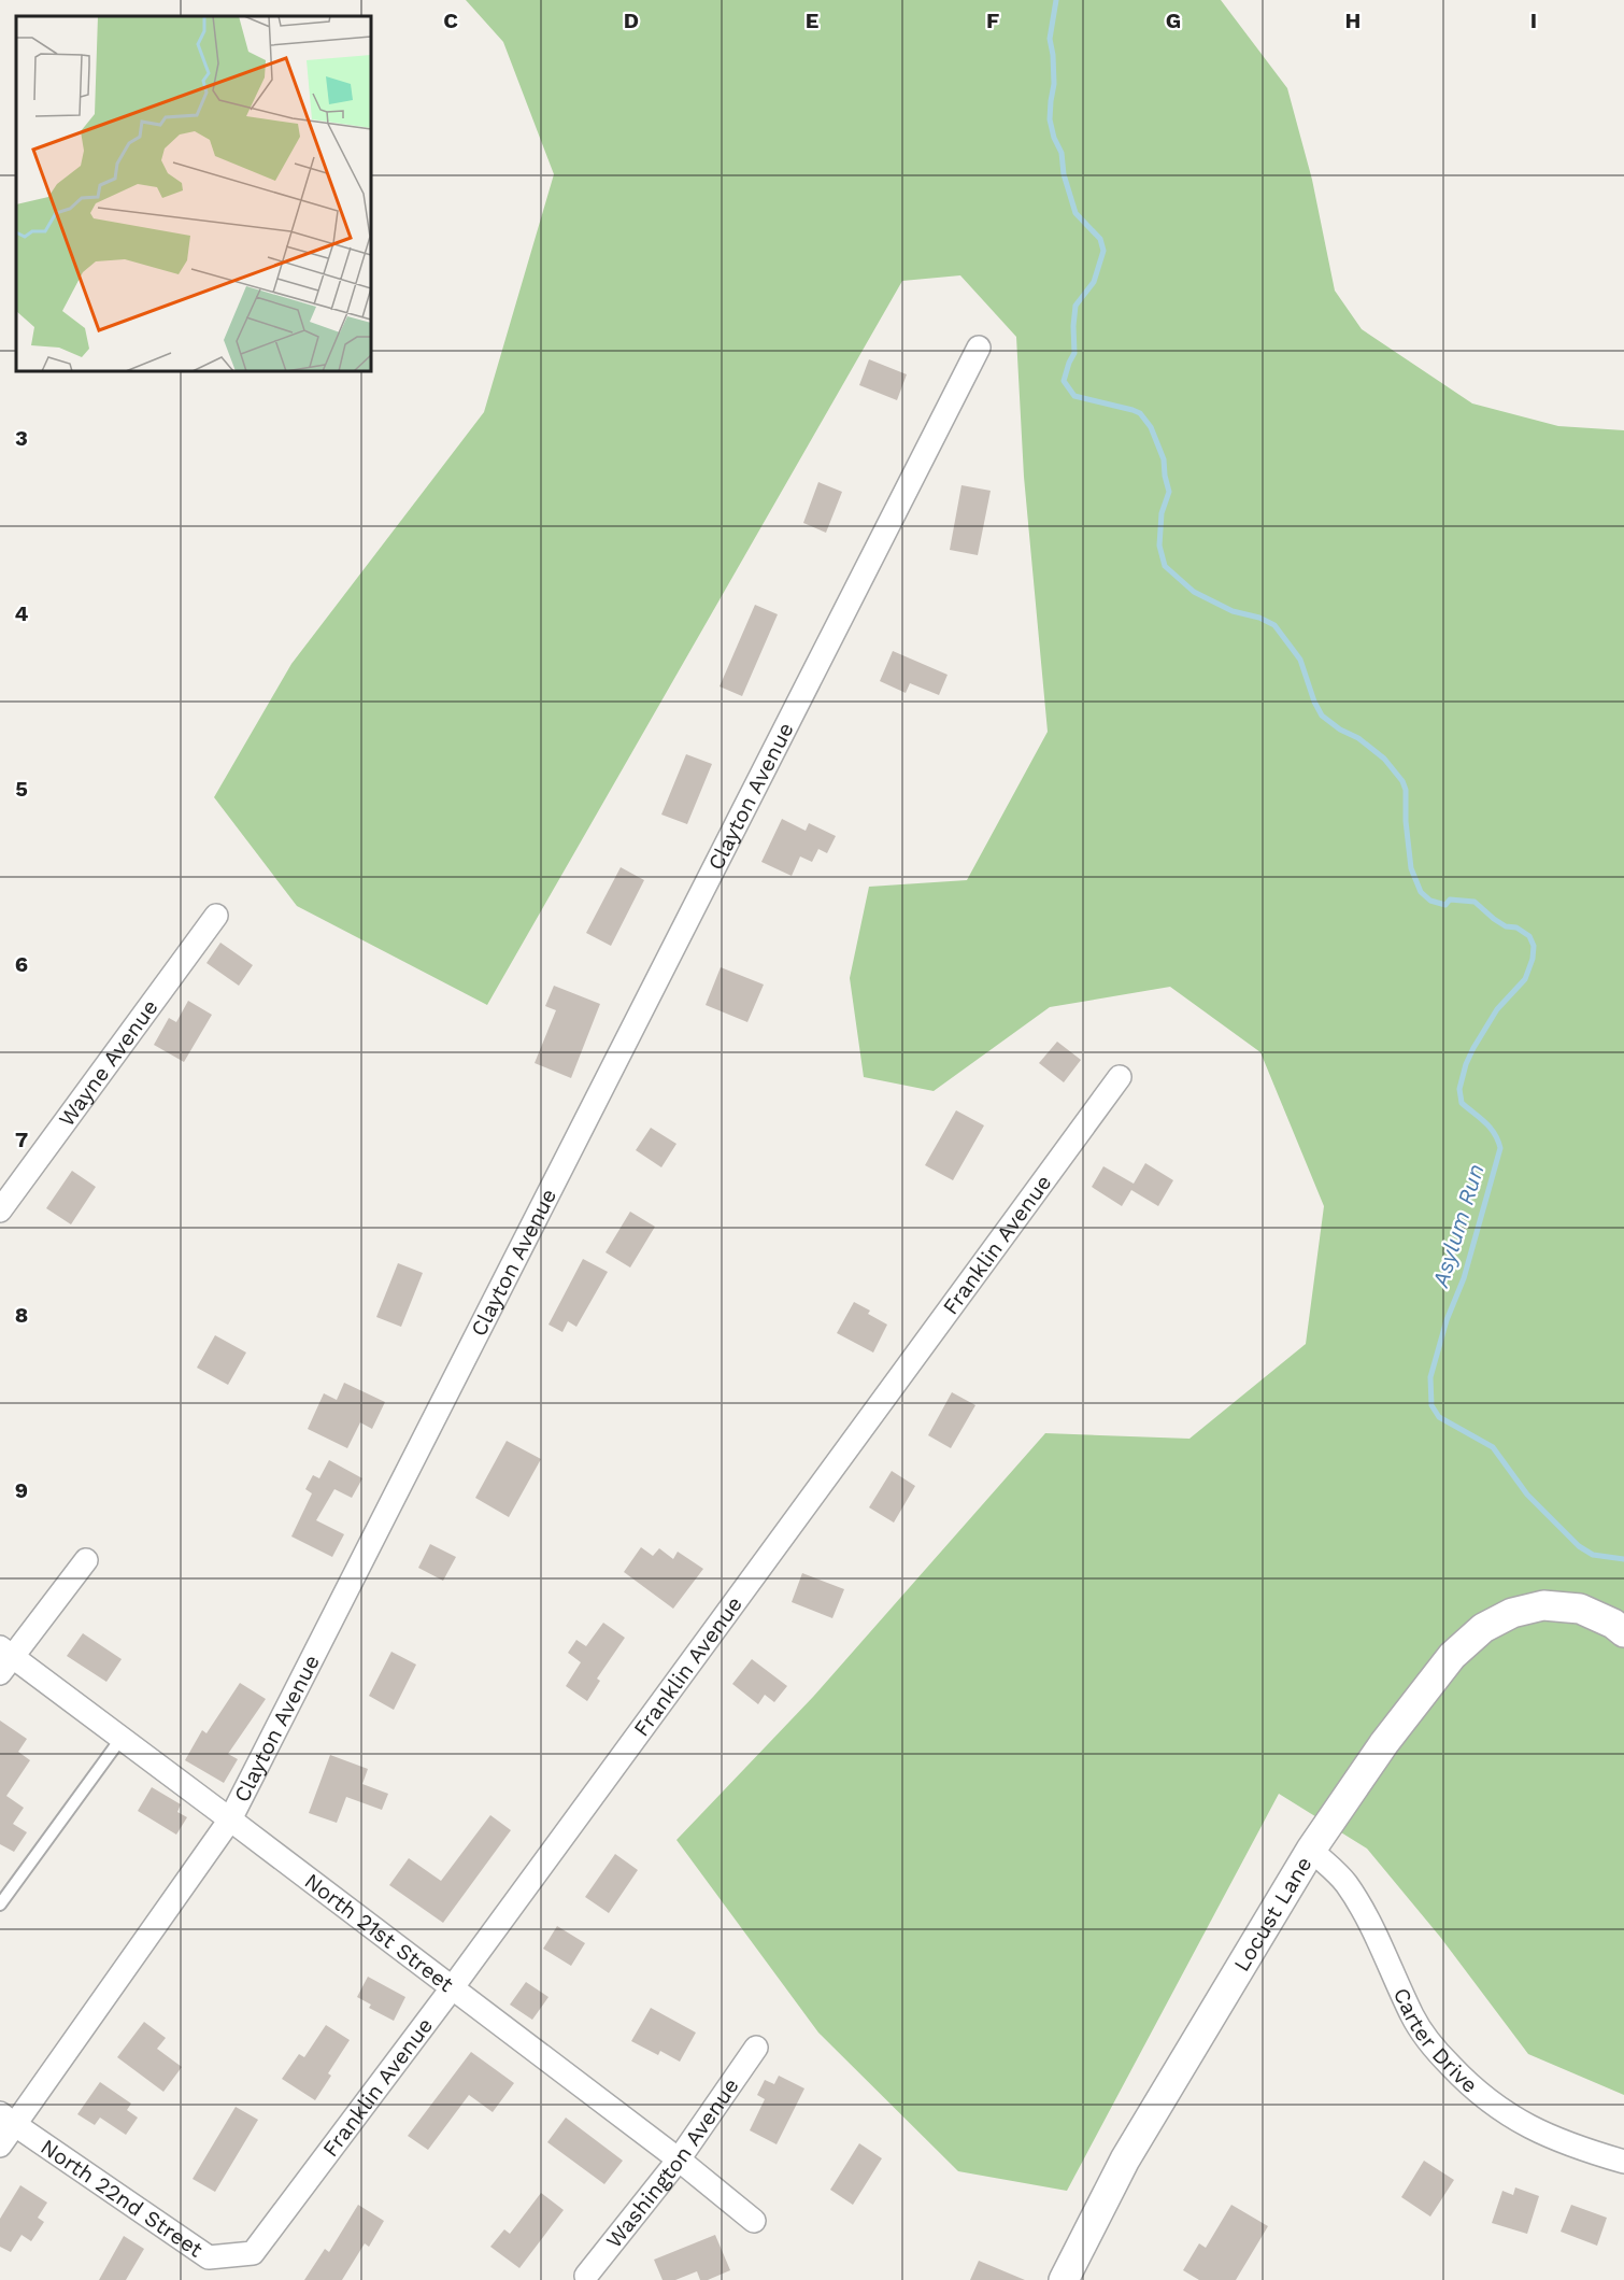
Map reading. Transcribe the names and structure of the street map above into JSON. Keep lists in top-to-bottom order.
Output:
{
  "streets": {
    "street": [
      "Clayton Avenue",
      "Wayne Avenue",
      "Franklin Avenue",
      "Locust Lane",
      "North 21st Street",
      "Carter Drive",
      "Washington Avenue",
      "North 22nd Street"
    ]
  },
  "crossings": [
    ["Clayton Avenue", "North 21st Street"],
    ["Clayton Avenue", "North 22nd Street"],
    ["Franklin Avenue", "North 21st Street"],
    ["Franklin Avenue", "North 22nd Street"],
    ["Locust Lane", "Carter Drive"],
    ["North 21st Street", "Washington Avenue"]
  ],
  "water": ["Asylum Run"],
  "grid": {
    "columns": [
      "C",
      "D",
      "E",
      "F",
      "G",
      "H",
      "I"
    ],
    "rows": [
      "3",
      "4",
      "5",
      "6",
      "7",
      "8",
      "9"
    ]
  }
}
